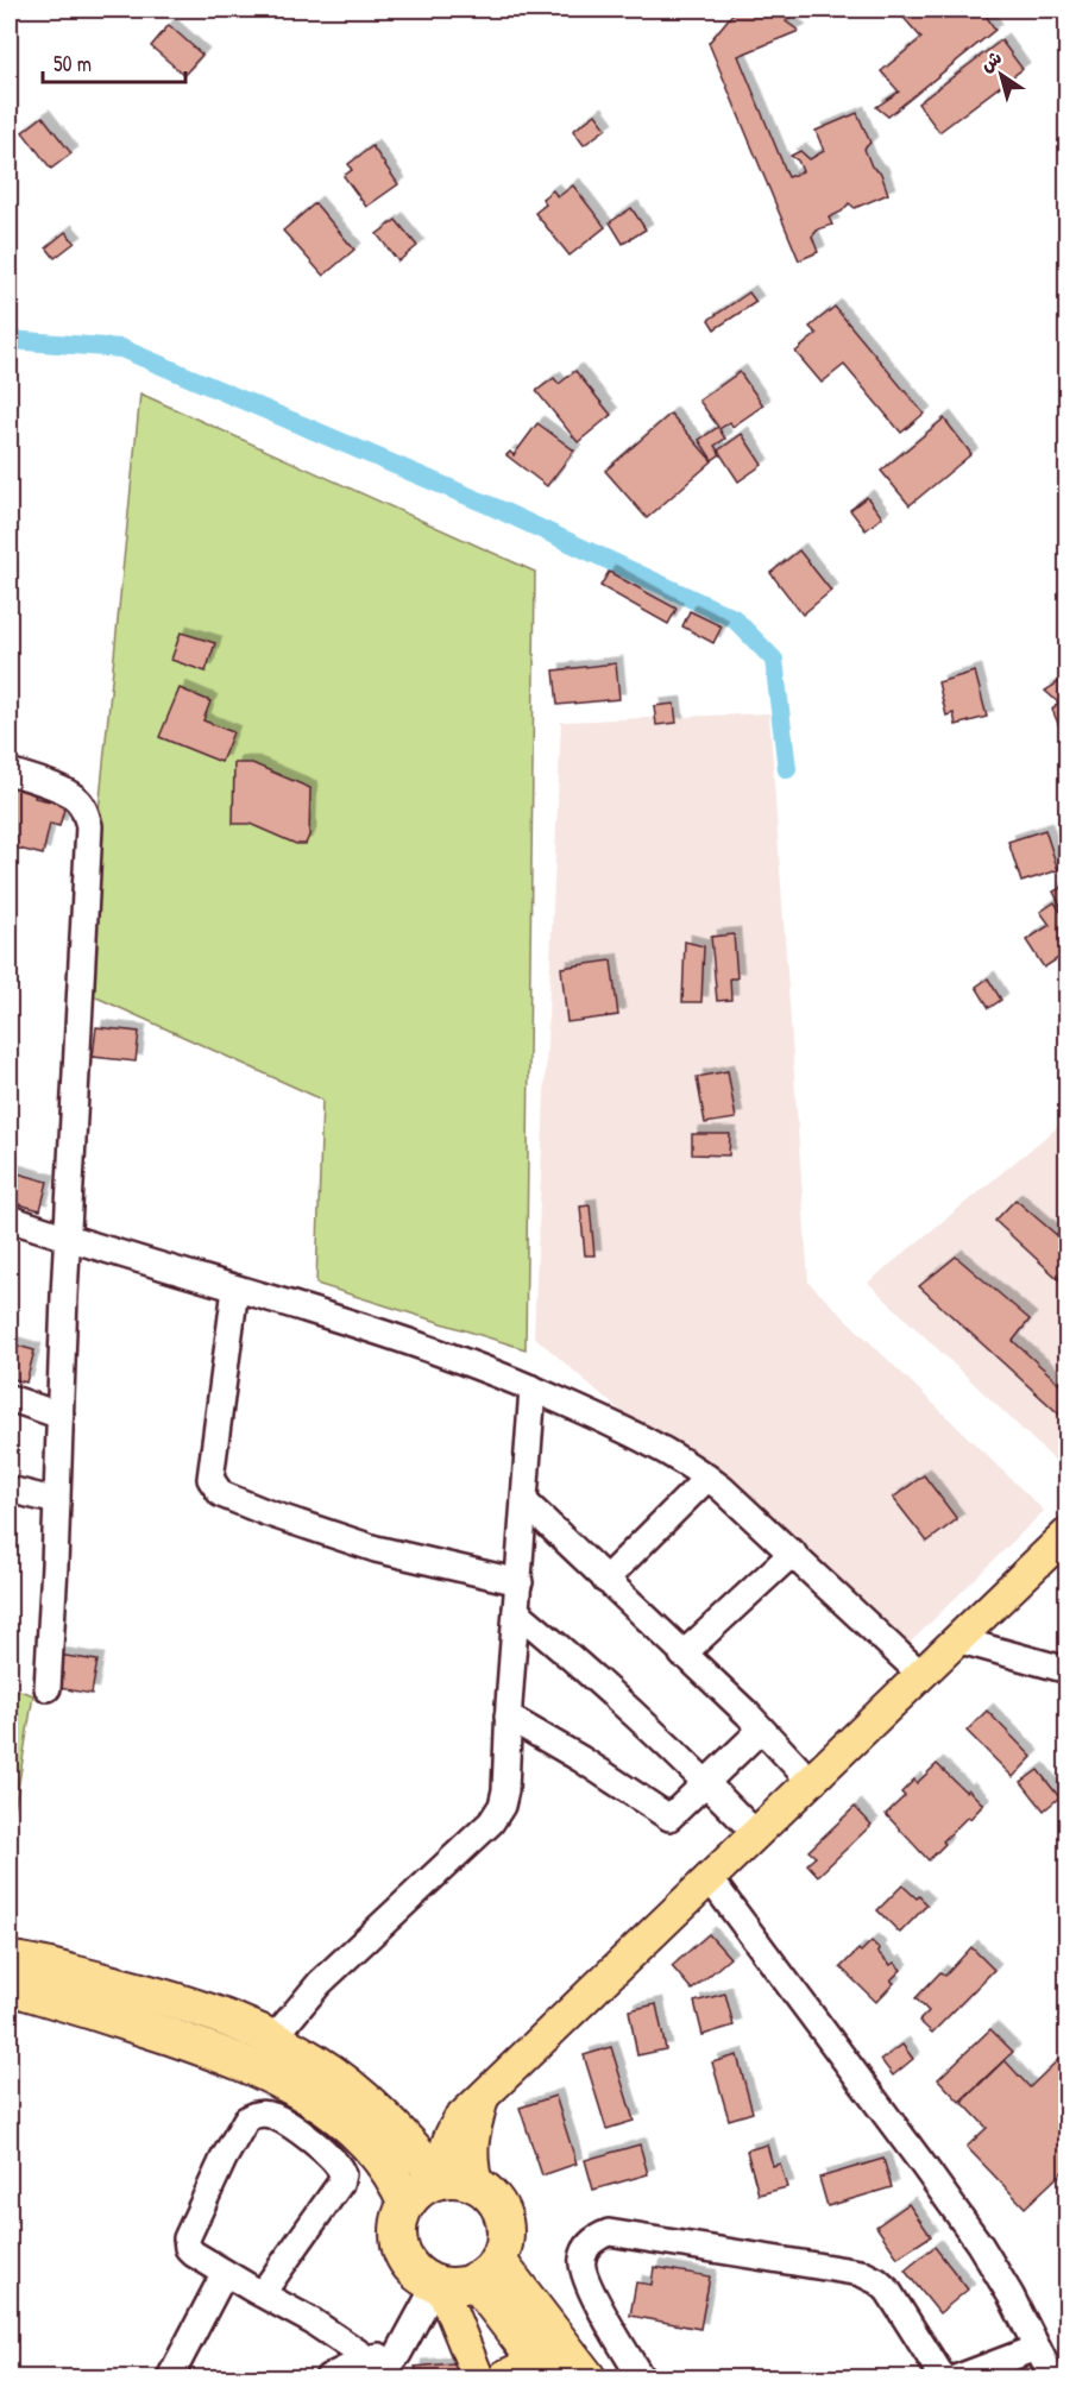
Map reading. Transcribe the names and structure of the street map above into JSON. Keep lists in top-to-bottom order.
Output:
{
  "scale_bar": "50 m",
  "north": "top left"
}
